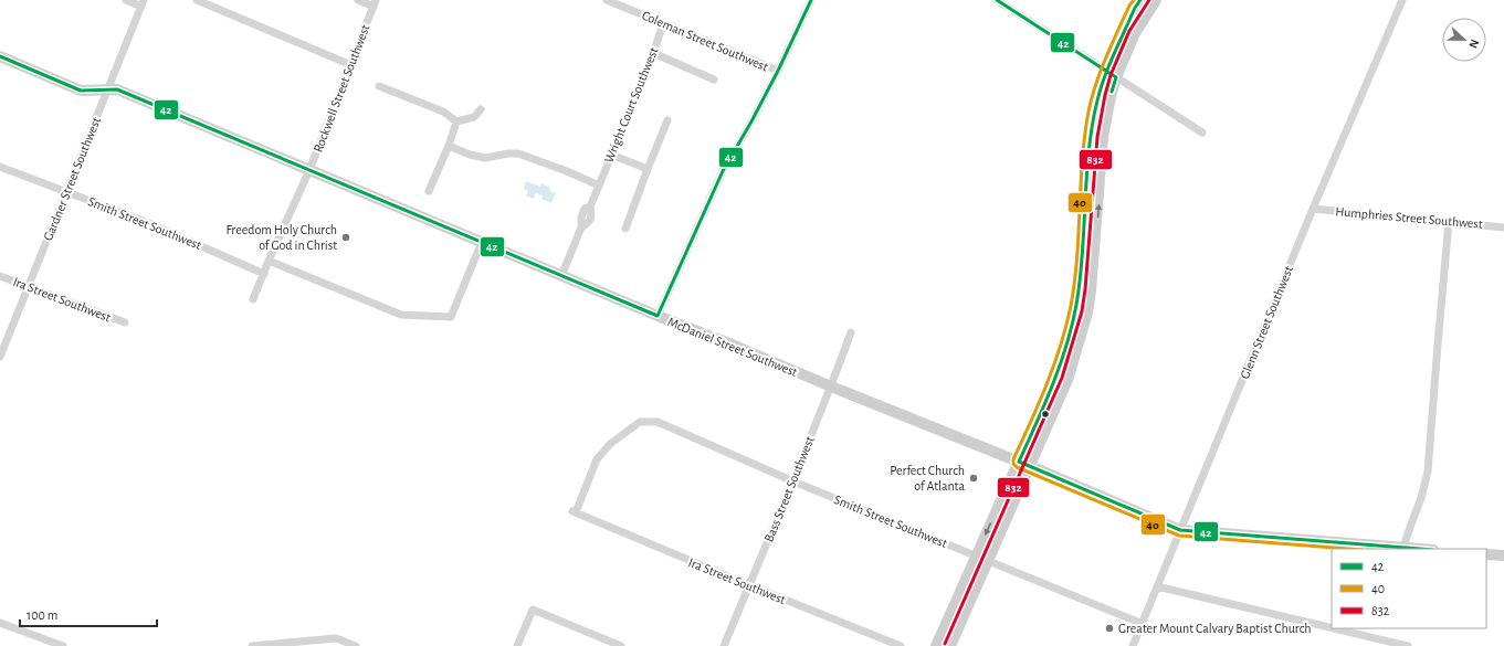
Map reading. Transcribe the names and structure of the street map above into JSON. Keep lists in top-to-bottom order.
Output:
{
  "streets": {
    "street": [
      "Coleman Street Southwest",
      "Rockwell Street Southwest",
      "Wright Court Southwest",
      "Gardner Street Southwest",
      "Humphries Street Southwest",
      "Smith Street Southwest",
      "Ira Street Southwest",
      "Glenn Street Southwest",
      "McDaniel Street Southwest",
      "Bass Street Southwest"
    ]
  },
  "crossings": [
    ["Coleman Street Southwest", "Wright Court Southwest"],
    ["Rockwell Street Southwest", "Smith Street Southwest"],
    ["Rockwell Street Southwest", "McDaniel Street Southwest"],
    ["Wright Court Southwest", "McDaniel Street Southwest"],
    ["Gardner Street Southwest", "Smith Street Southwest"],
    ["Gardner Street Southwest", "Ira Street Southwest"],
    ["Gardner Street Southwest", "McDaniel Street Southwest"],
    ["Humphries Street Southwest", "Glenn Street Southwest"],
    ["Smith Street Southwest", "Ira Street Southwest"],
    ["Smith Street Southwest", "Glenn Street Southwest"],
    ["Smith Street Southwest", "Bass Street Southwest"],
    ["Ira Street Southwest", "Bass Street Southwest"],
    ["Glenn Street Southwest", "McDaniel Street Southwest"],
    ["McDaniel Street Southwest", "Bass Street Southwest"]
  ],
  "places": ["Freedom Holy Church of God in Christ", "Perfect Church of Atlanta", "Greater Mount Calvary Baptist Church"],
  "lines": ["transit line 42", "transit line 40", "transit line 832"],
  "legend": ["42", "40", "832"],
  "scale_bar": "100 m",
  "north": "right"
}
